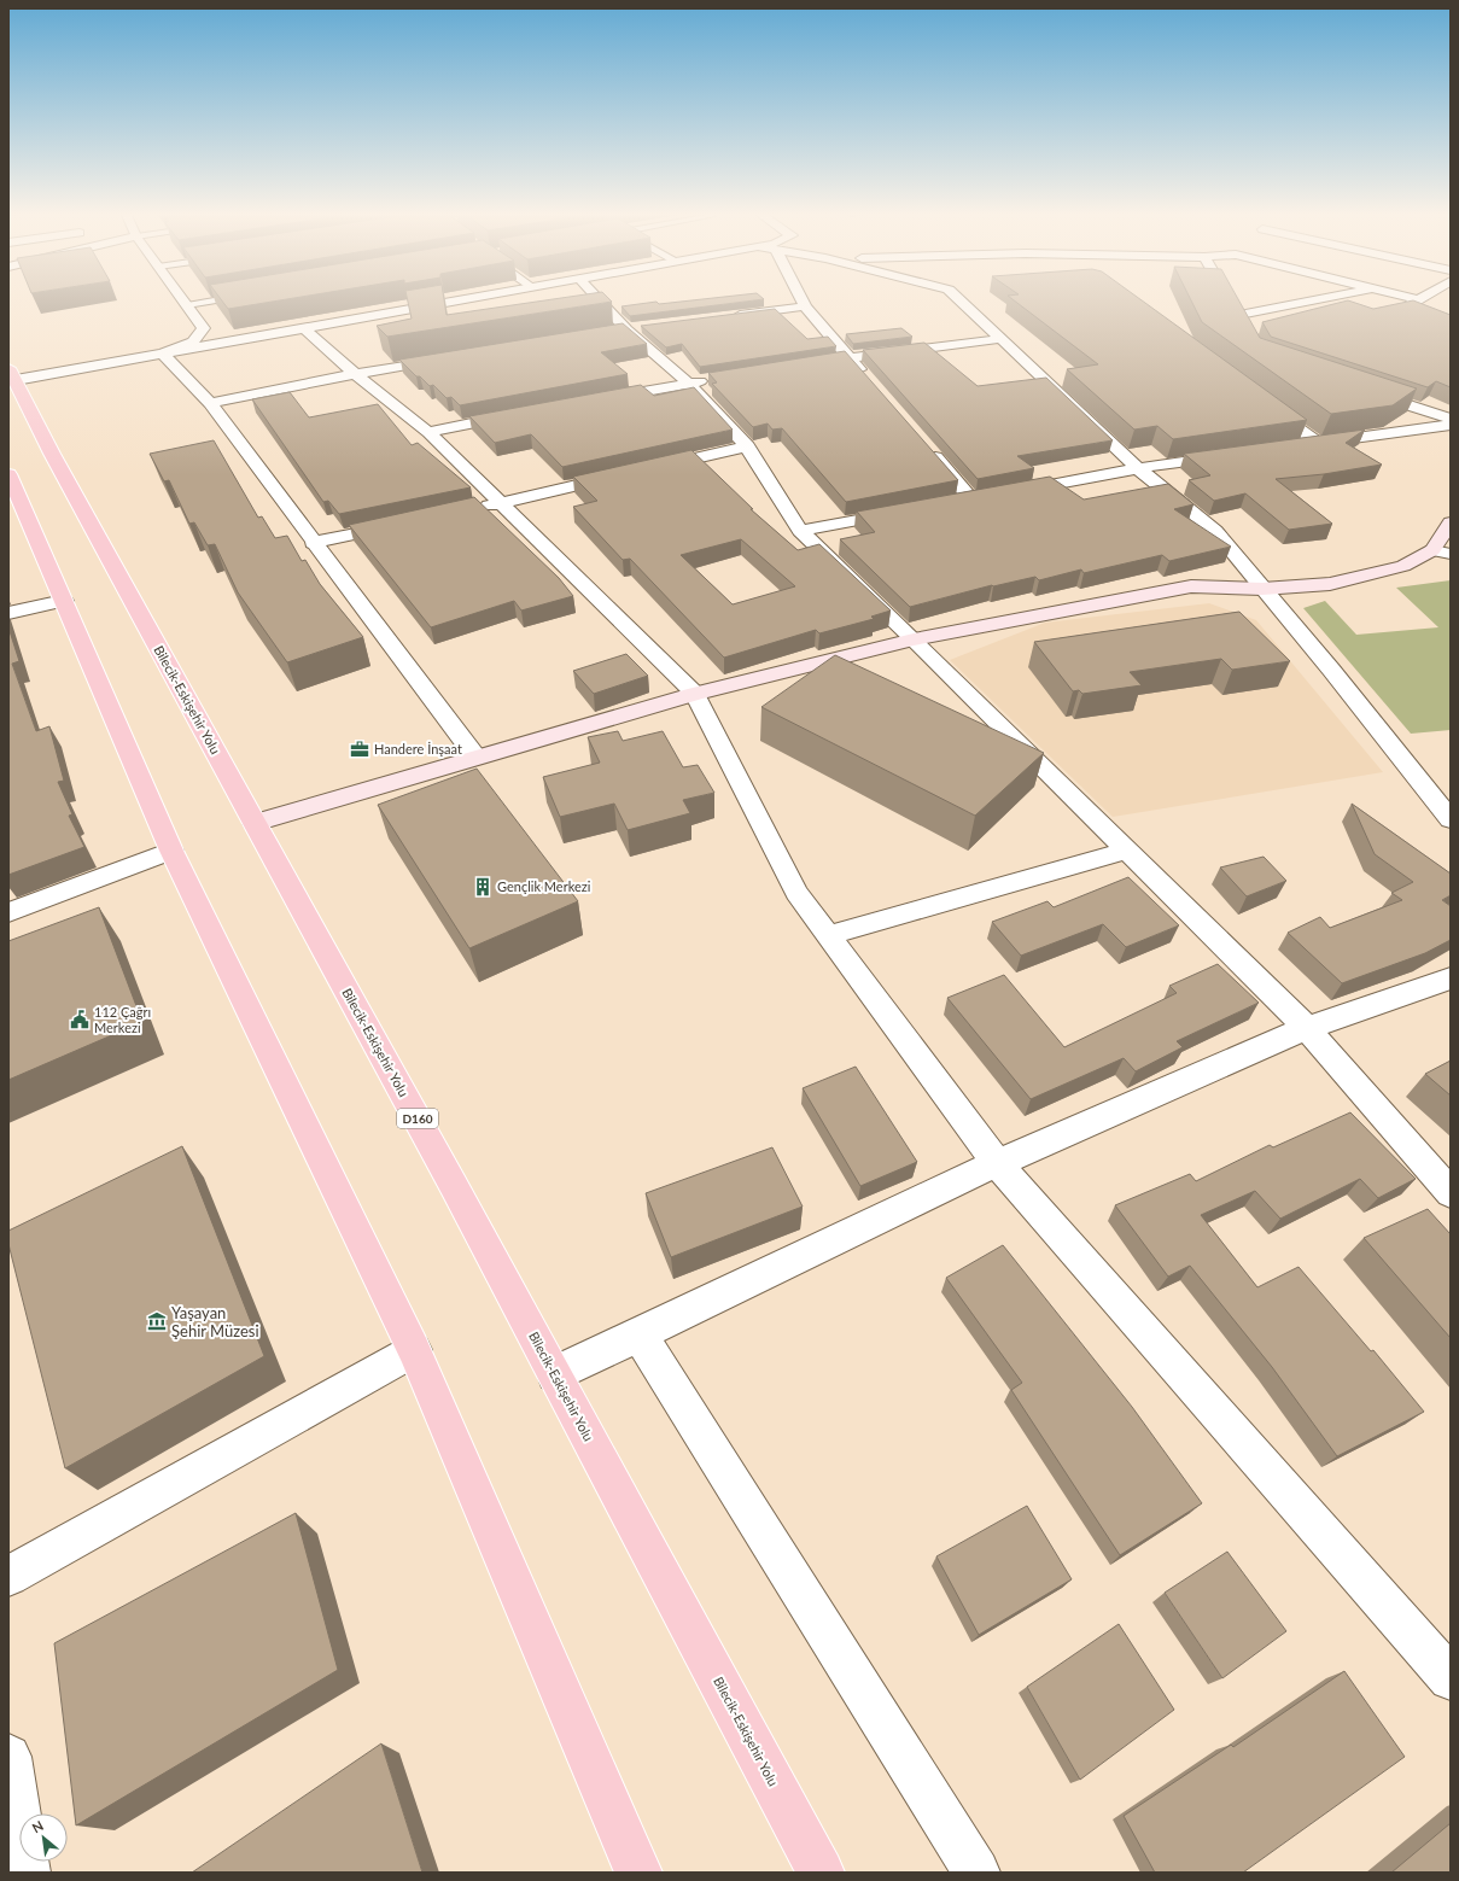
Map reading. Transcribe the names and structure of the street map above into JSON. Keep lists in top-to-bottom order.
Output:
{
  "streets": {
    "main road": ["Bilecik-Eskişehir Yolu", "D160"]
  },
  "places": {
    "office": ["Handere İnşaat"],
    "building": ["Gençlik Merkezi"],
    "public building": ["112 Çağrı Merkezi"],
    "museum": ["Yaşayan Şehir Müzesi"]
  },
  "north": "top left"
}
